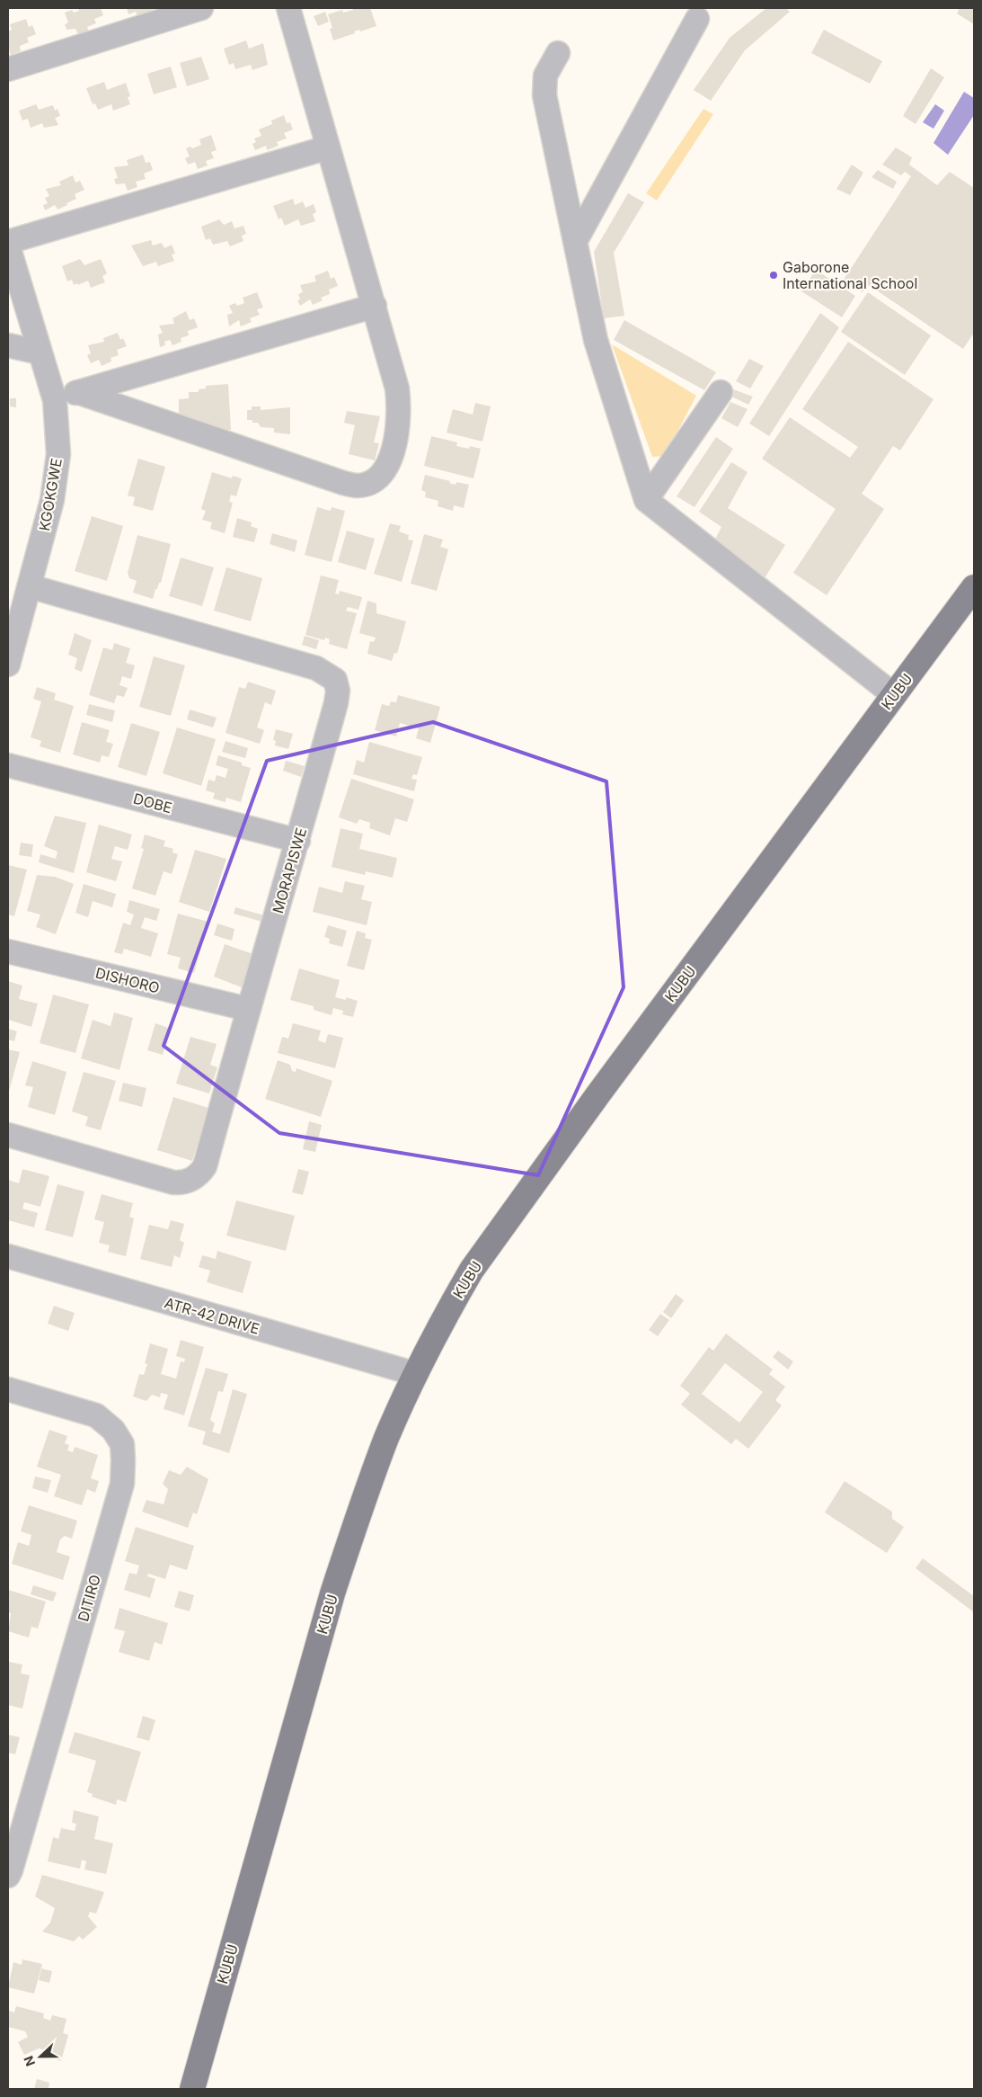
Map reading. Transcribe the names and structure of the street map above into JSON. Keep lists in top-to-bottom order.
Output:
{
  "streets": {
    "main road": ["KUBU"],
    "street": [
      "KGOKGWE",
      "DOBE",
      "MORAPISWE",
      "DISHORO",
      "ATR-42 DRIVE",
      "DITIRO"
    ]
  },
  "crossings": [
    ["KGOKGWE", "MORAPISWE"],
    ["KUBU", "ATR-42 DRIVE"],
    ["DOBE", "MORAPISWE"],
    ["MORAPISWE", "DISHORO"]
  ],
  "places": ["Gaborone International School"],
  "north": "left"
}
